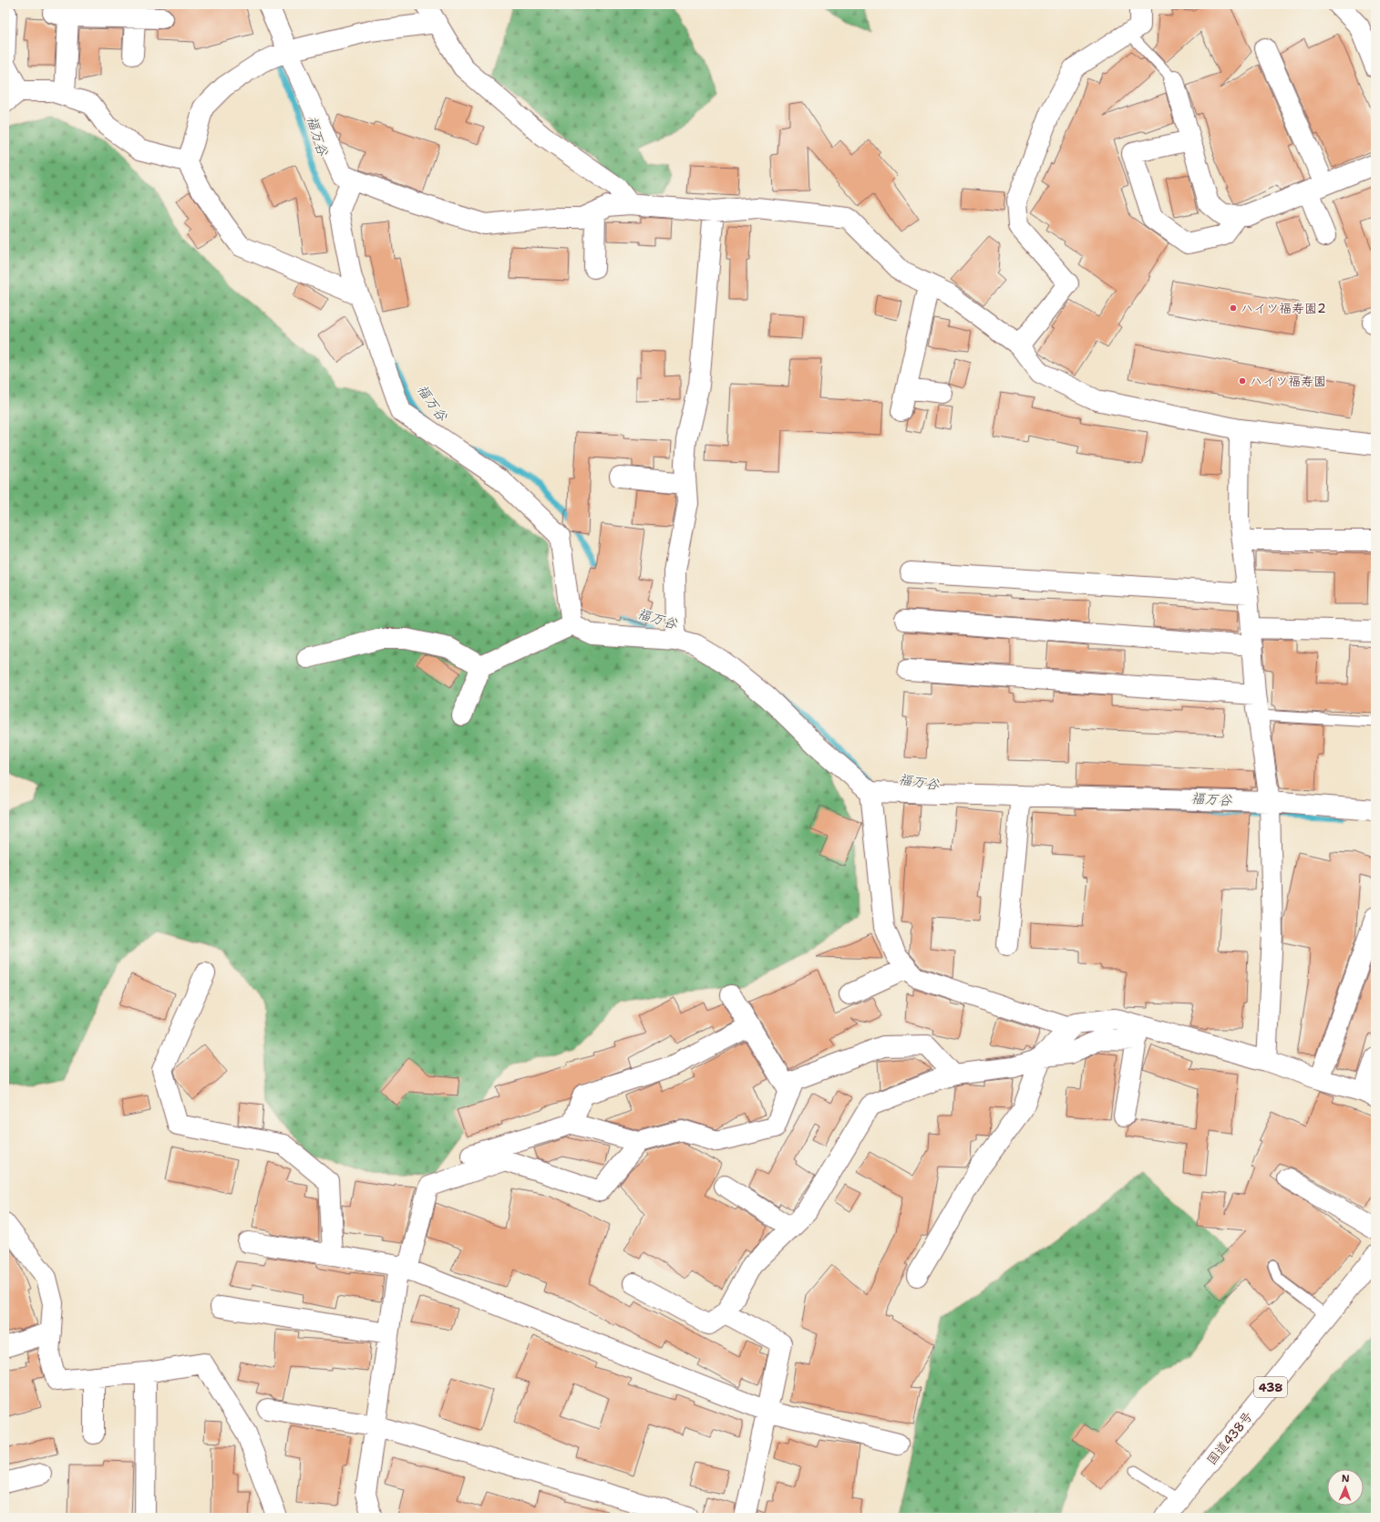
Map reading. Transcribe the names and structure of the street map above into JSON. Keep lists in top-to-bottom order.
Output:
{
  "streets": {
    "main road": ["438", "国道438号"]
  },
  "water": ["福万谷"],
  "places": ["ハイツ福寿園2", "ハイツ福寿園"],
  "north": "top"
}
